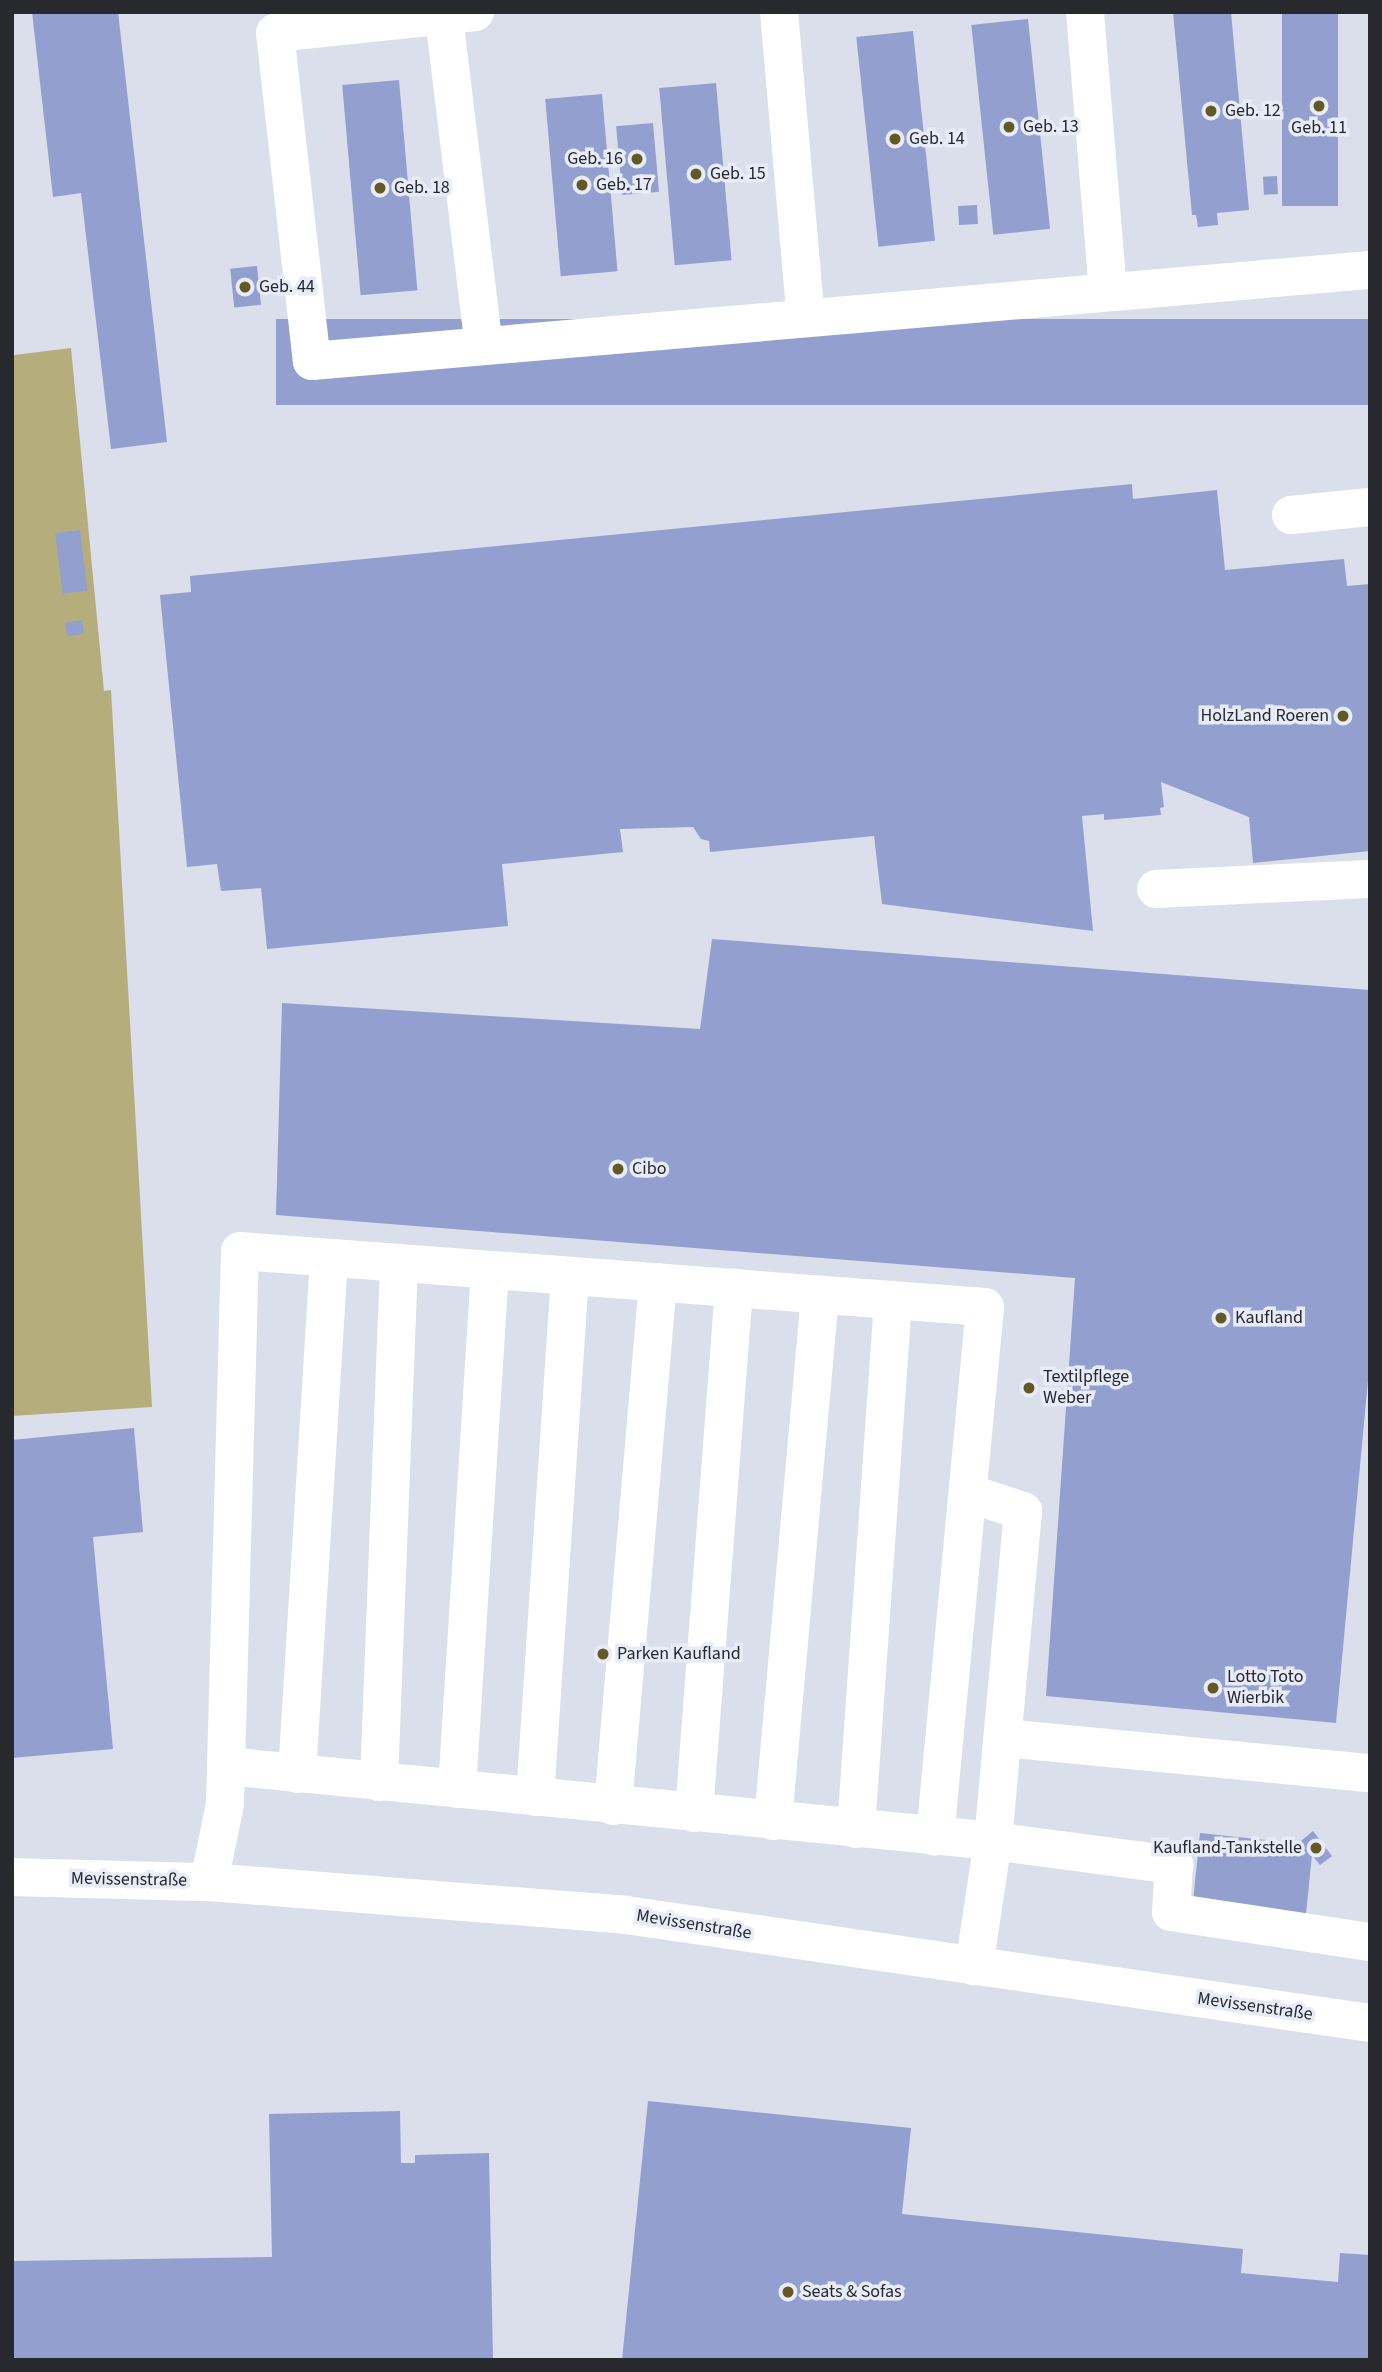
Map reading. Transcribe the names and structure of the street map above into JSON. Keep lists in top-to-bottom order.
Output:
{
  "streets": {
    "street": ["Mevissenstraße"]
  },
  "places": [
    "Geb. 11",
    "Geb. 12",
    "Geb. 13",
    "Geb. 14",
    "Geb. 16",
    "Geb. 15",
    "Geb. 17",
    "Geb. 18",
    "Geb. 44",
    "HolzLand Roeren",
    "Cibo",
    "Kaufland",
    "Textilpflege Weber",
    "Parken Kaufland",
    "Lotto Toto Wierbik",
    "Kaufland-Tankstelle",
    "Seats & Sofas"
  ]
}
